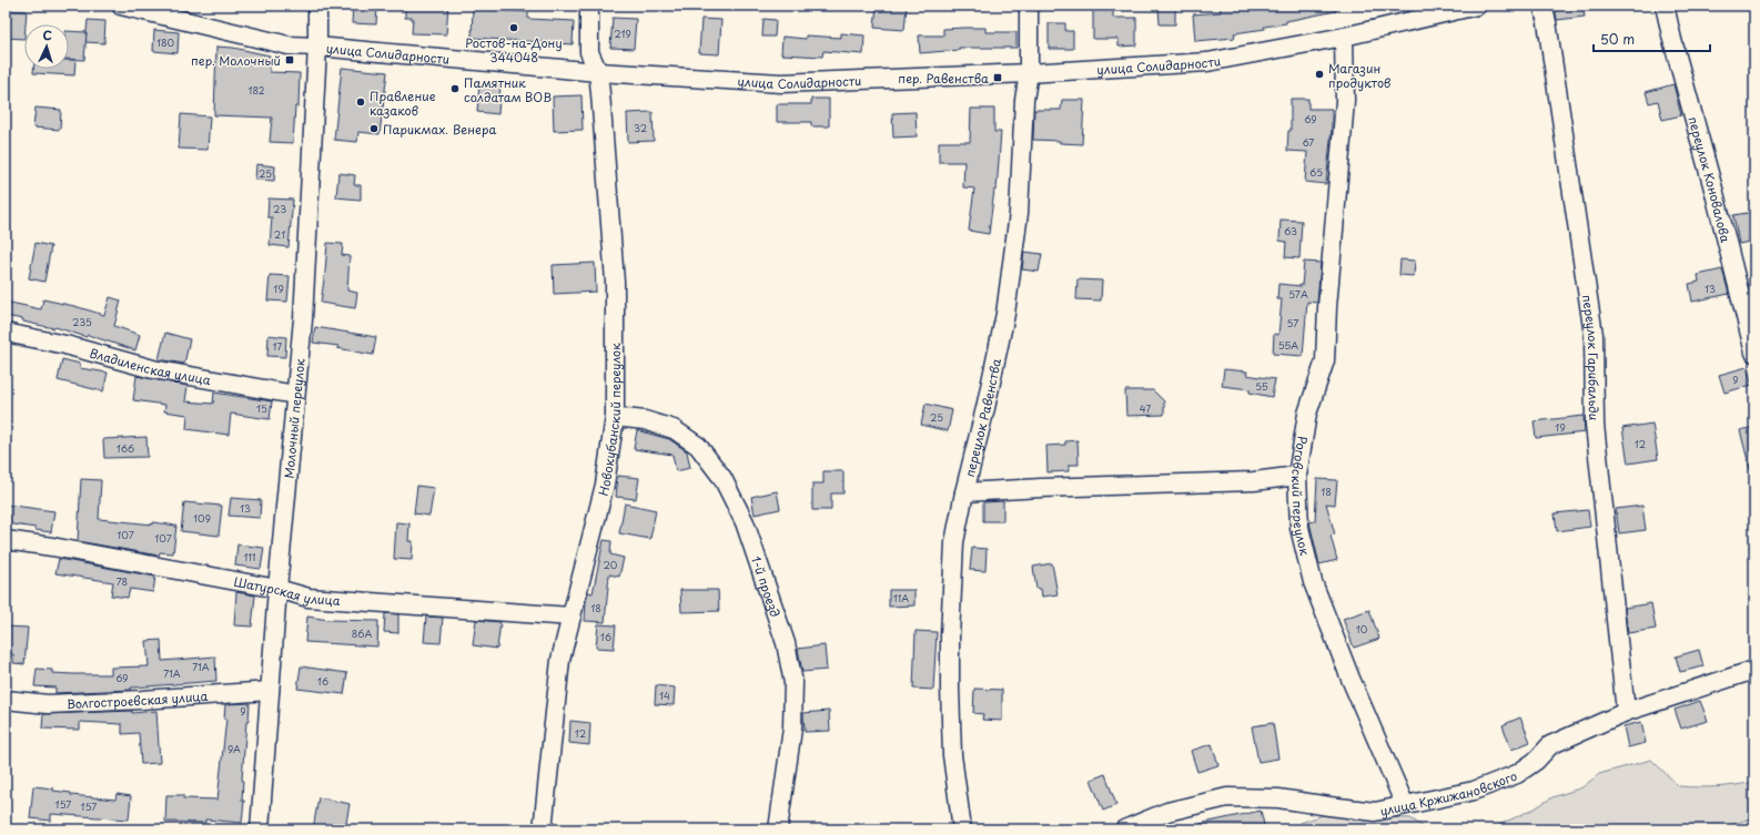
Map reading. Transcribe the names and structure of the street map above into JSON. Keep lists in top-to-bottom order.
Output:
{
  "streets": {
    "street": [
      "улица Солидарности",
      "переулок Коновалова",
      "переулок Гарибальди",
      "Владиленская улица",
      "переулок Равенства",
      "Молочный переулок",
      "Новокубанский переулок",
      "Роговский переулок",
      "1-й проезд",
      "Шатурская улица",
      "Волгостроевская улица",
      "улица Кржижановского"
    ]
  },
  "crossings": [
    ["улица Солидарности", "переулок Равенства"],
    ["улица Солидарности", "Молочный переулок"],
    ["улица Солидарности", "Новокубанский переулок"],
    ["улица Солидарности", "Роговский переулок"],
    ["переулок Гарибальди", "улица Кржижановского"],
    ["Владиленская улица", "Молочный переулок"],
    ["Молочный переулок", "Шатурская улица"],
    ["Молочный переулок", "Волгостроевская улица"],
    ["Новокубанский переулок", "1-й проезд"],
    ["Новокубанский переулок", "Шатурская улица"],
    ["Роговский переулок", "улица Кржижановского"]
  ],
  "places": {
    "other": [
      "Ростов-на-Дону 344048",
      "Магазин продуктов",
      "Памятник солдатам ВОВ",
      "Правление казаков",
      "Парикмах. Венера"
    ],
    "transit": ["пер. Молочный", "пер. Равенства"]
  },
  "house_numbers": [
    "219",
    "180",
    "182",
    "69",
    "32",
    "67",
    "65",
    "25",
    "23",
    "63",
    "21",
    "19",
    "13",
    "57А",
    "235",
    "57",
    "55А",
    "17",
    "9",
    "55",
    "15",
    "47",
    "25",
    "19",
    "12",
    "166",
    "18",
    "13",
    "109",
    "107",
    "107",
    "111",
    "20",
    "78",
    "11А",
    "18",
    "10",
    "86А",
    "16",
    "71А",
    "71А",
    "69",
    "16",
    "14",
    "9",
    "12",
    "9А",
    "157",
    "157"
  ],
  "scale_bar": "50 m",
  "north": "top"
}
